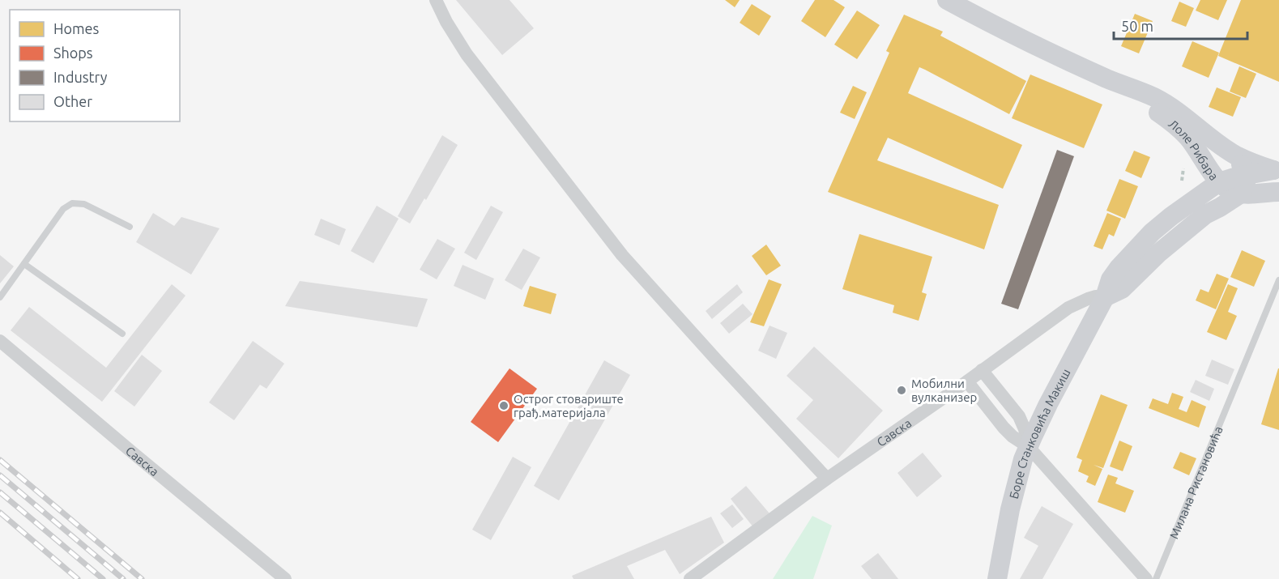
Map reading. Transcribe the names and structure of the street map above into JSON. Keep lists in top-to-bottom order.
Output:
{
  "streets": {
    "main road": ["Лоле Рибара", "Савска", "Боре Станковића Макиш"],
    "lane": ["Милана Ристановића"]
  },
  "crossings": [
    ["Лоле Рибара", "Савска"],
    ["Савска", "Боре Станковића Макиш"]
  ],
  "places": ["Мобилни вулканизер", "Острог стовариште грађ.материјала"],
  "legend": [
    "Homes",
    "Shops",
    "Industry",
    "Other"
  ],
  "scale_bar": "50 m"
}
